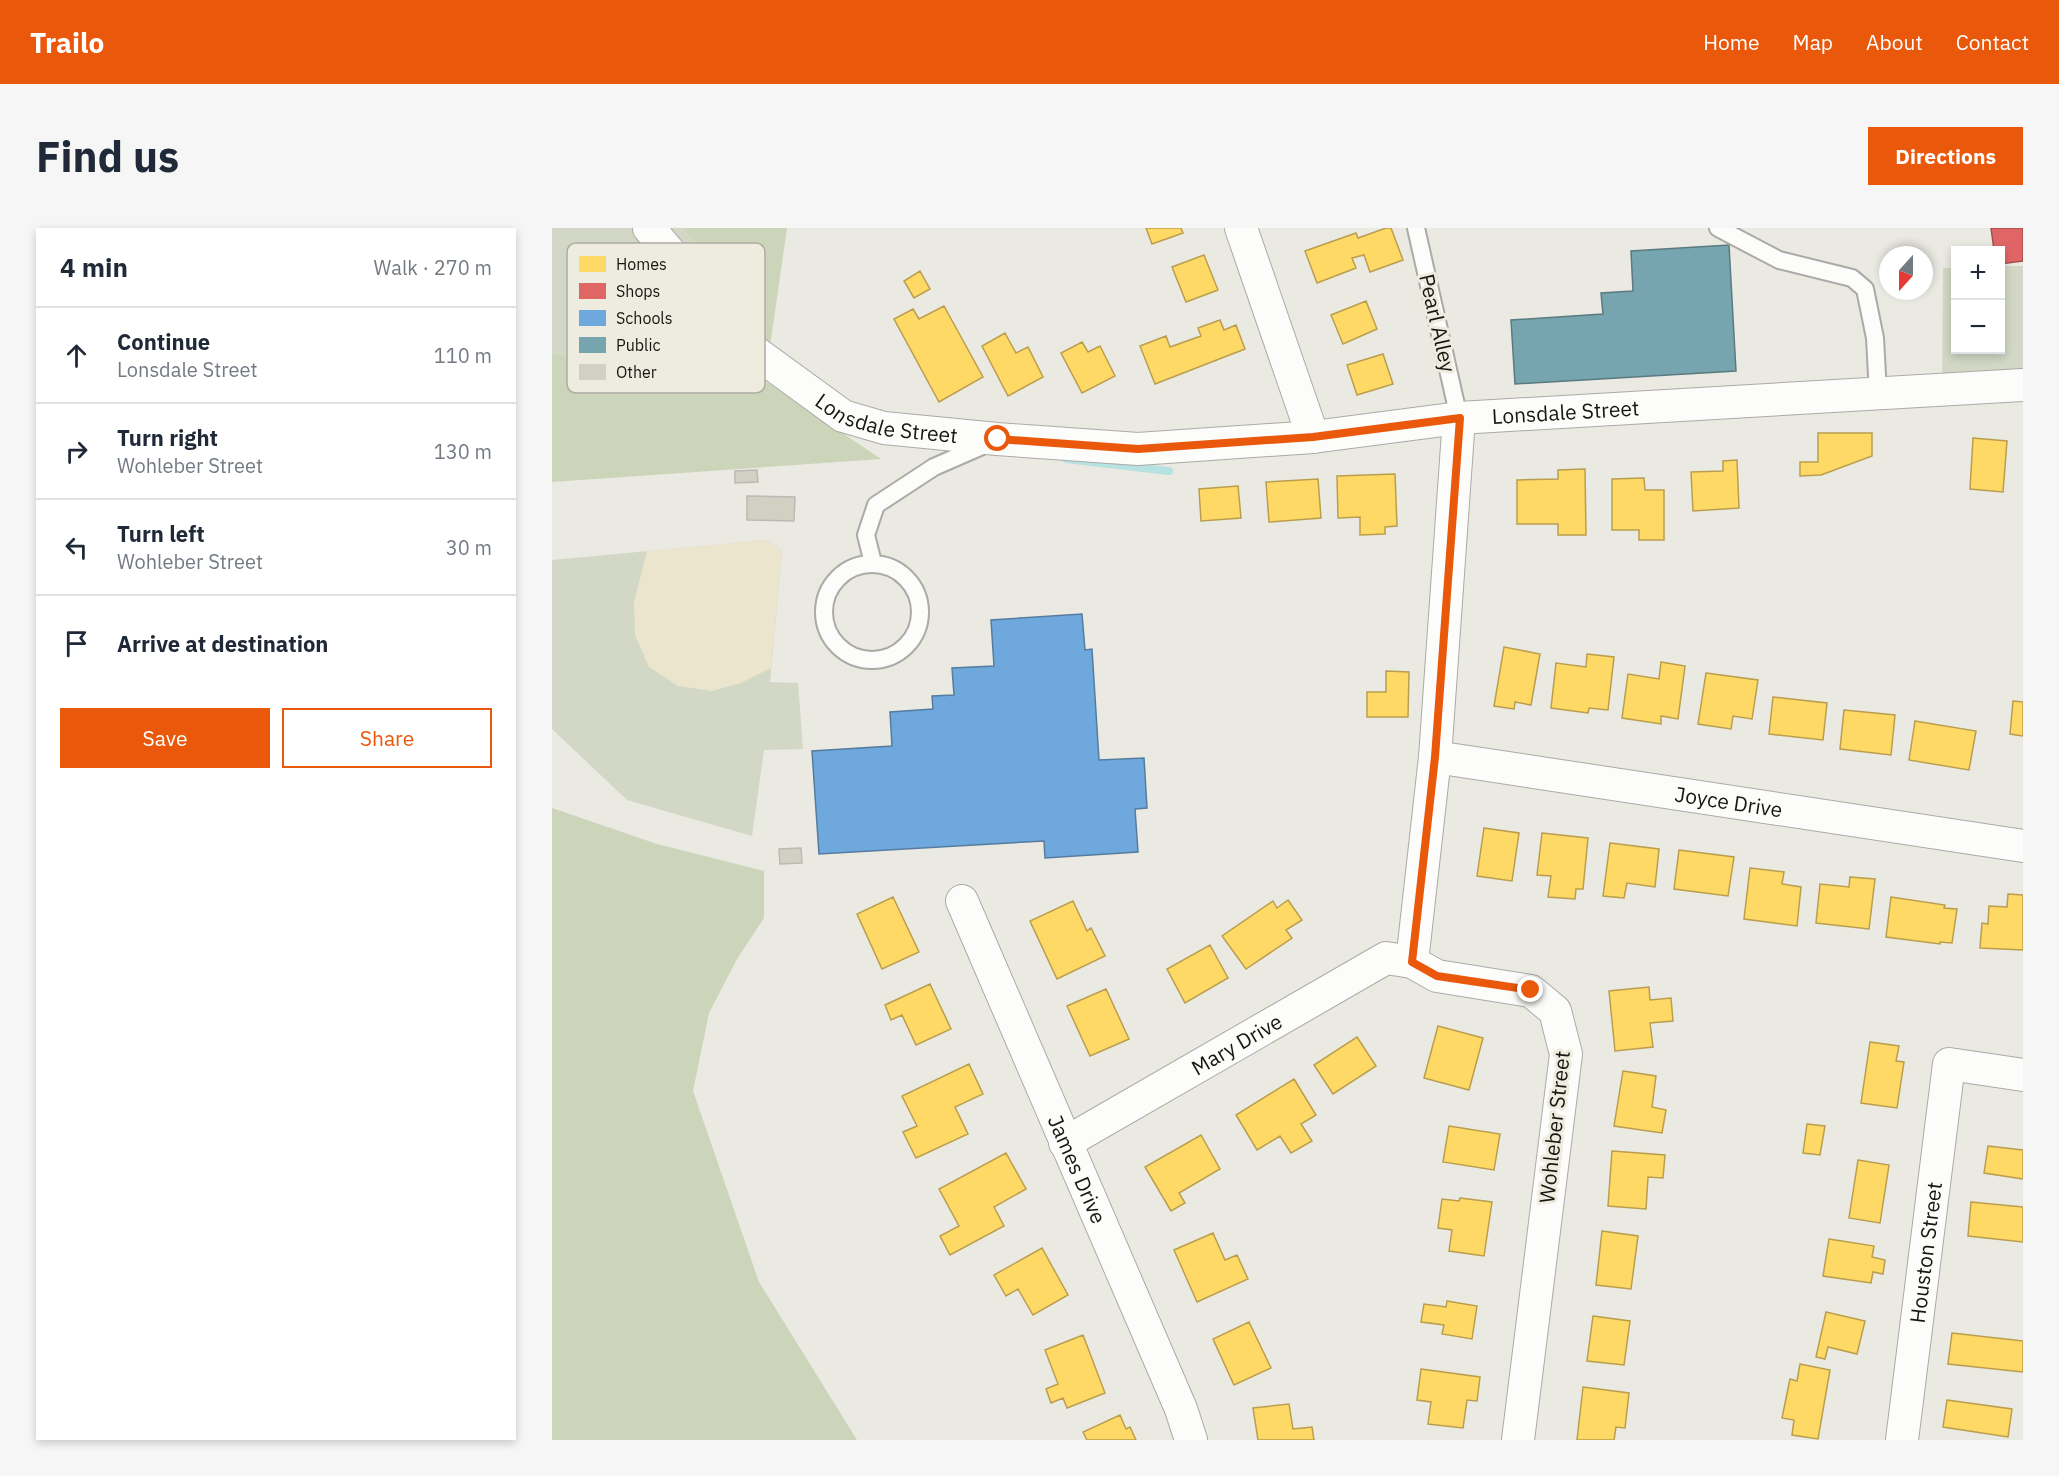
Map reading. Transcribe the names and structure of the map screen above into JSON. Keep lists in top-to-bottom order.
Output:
{
  "streets": {
    "street": [
      "Lonsdale Street",
      "Joyce Drive",
      "Mary Drive",
      "Wohleber Street",
      "James Drive",
      "Houston Street"
    ],
    "lane": ["Pearl Alley"]
  },
  "crossings": [
    ["Pearl Alley", "Lonsdale Street"],
    ["Mary Drive", "Wohleber Street"],
    ["Mary Drive", "James Drive"]
  ],
  "legend": [
    "Homes",
    "Shops",
    "Schools",
    "Public",
    "Other"
  ],
  "north": "bottom",
  "page": {
    "header": "Trailo",
    "nav": [
      "Home",
      "Map",
      "About",
      "Contact"
    ],
    "buttons": [
      "Directions",
      ["Save", "Share"]
    ],
    "title": "Find us",
    "heading": ["4 min", "Walk · 270 m"],
    "map_buttons": ["+", "−"],
    "list": [
      ["Continue", "Lonsdale Street", "110 m"],
      ["Turn right", "Wohleber Street", "130 m"],
      ["Turn left", "Wohleber Street", "30 m"],
      "Arrive at destination"
    ]
  }
}
